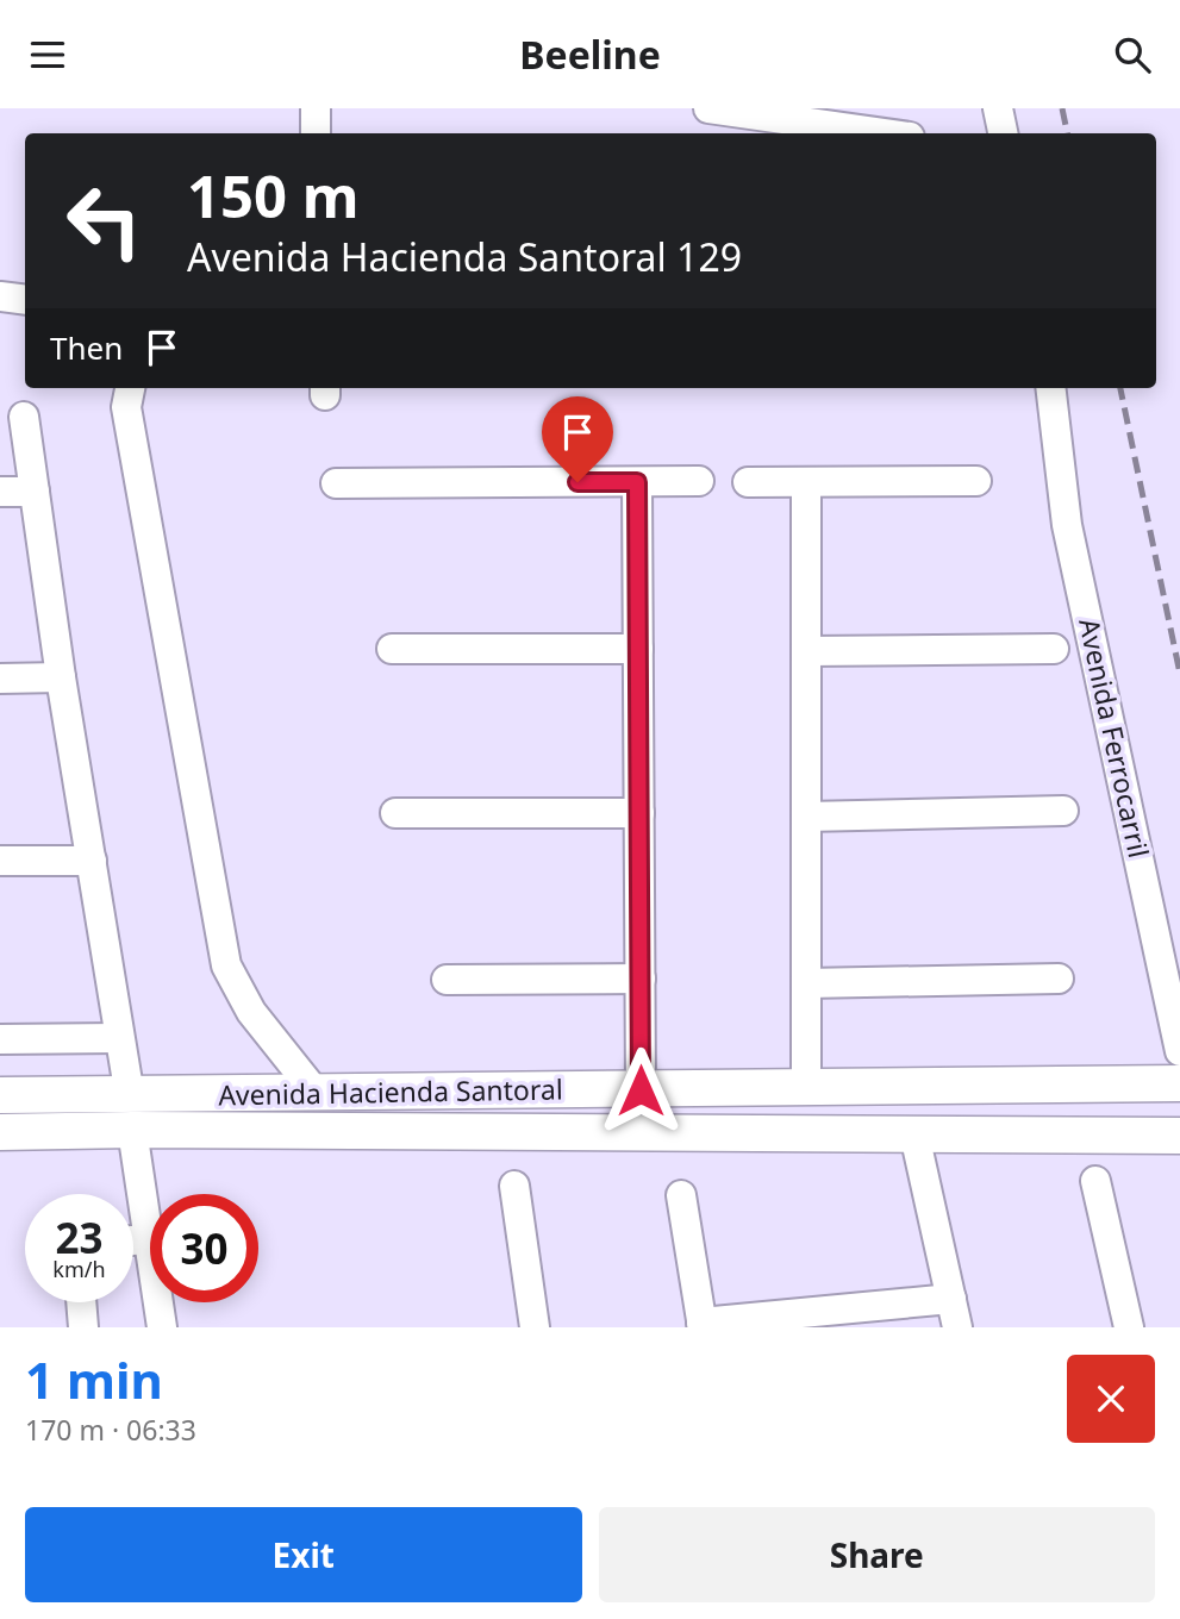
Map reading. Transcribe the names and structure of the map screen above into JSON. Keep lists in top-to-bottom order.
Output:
{
  "streets": {
    "street": ["Avenida Ferrocarril", "Avenida Hacienda Santoral"]
  },
  "page": {
    "header": "Beeline",
    "turn": ["150 m", "Avenida Hacienda Santoral 129"],
    "then": "Then",
    "speed": "23 km/h",
    "limit": "30",
    "heading": ["1 min", "170 m · 06:33"],
    "buttons": ["Exit", "Share"]
  }
}
